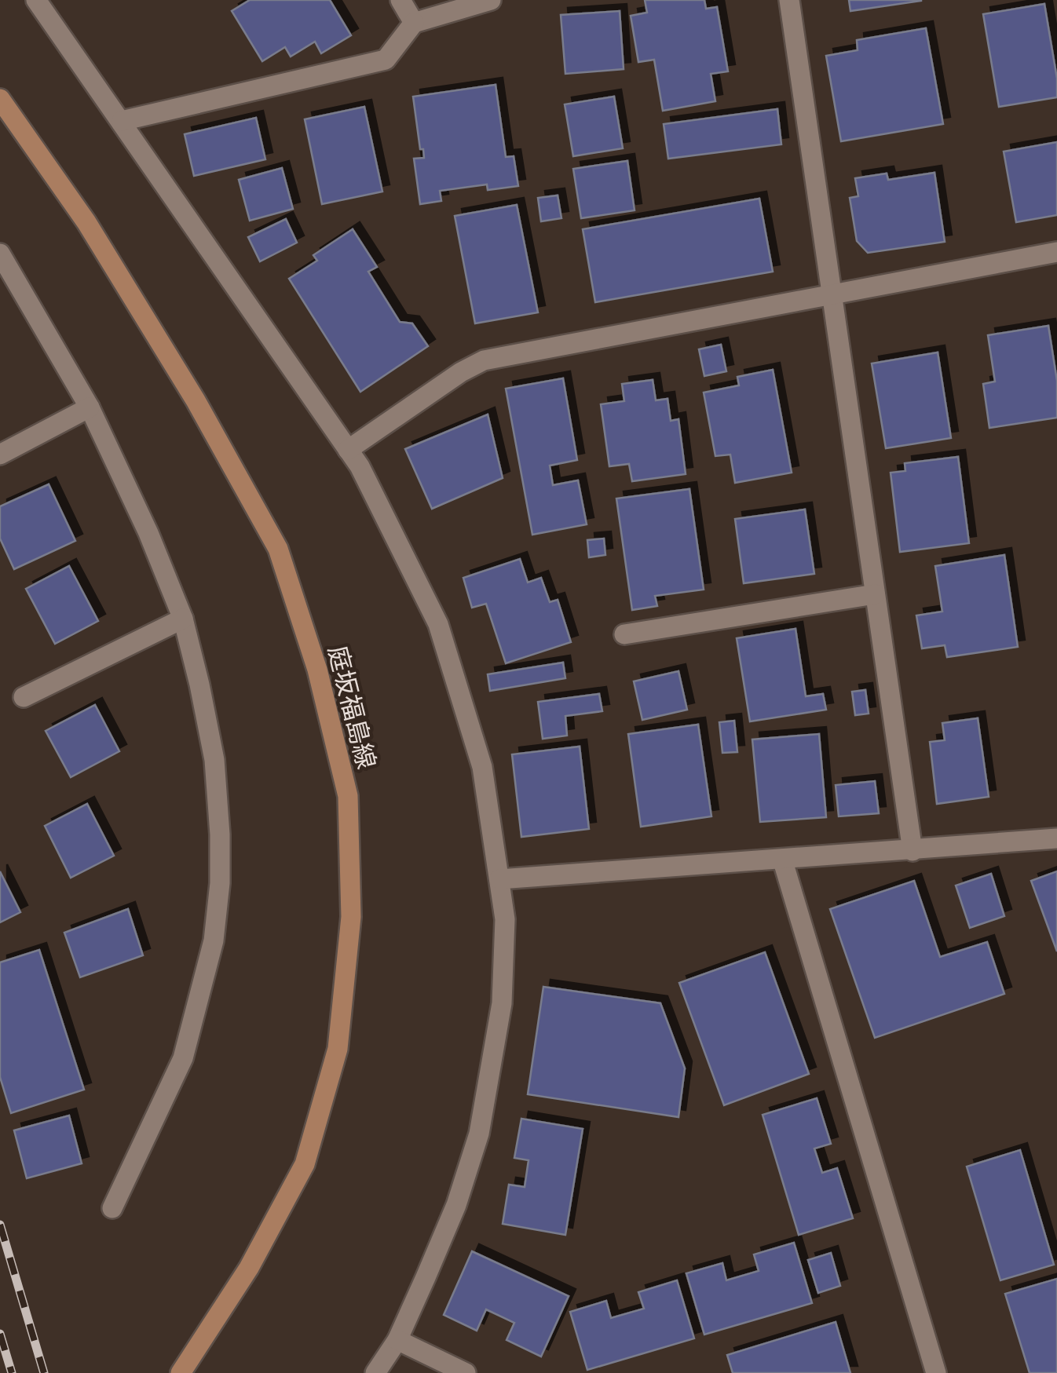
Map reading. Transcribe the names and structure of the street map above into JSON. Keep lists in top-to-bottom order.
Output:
{
  "streets": {
    "main road": ["庭坂福島線"]
  }
}
